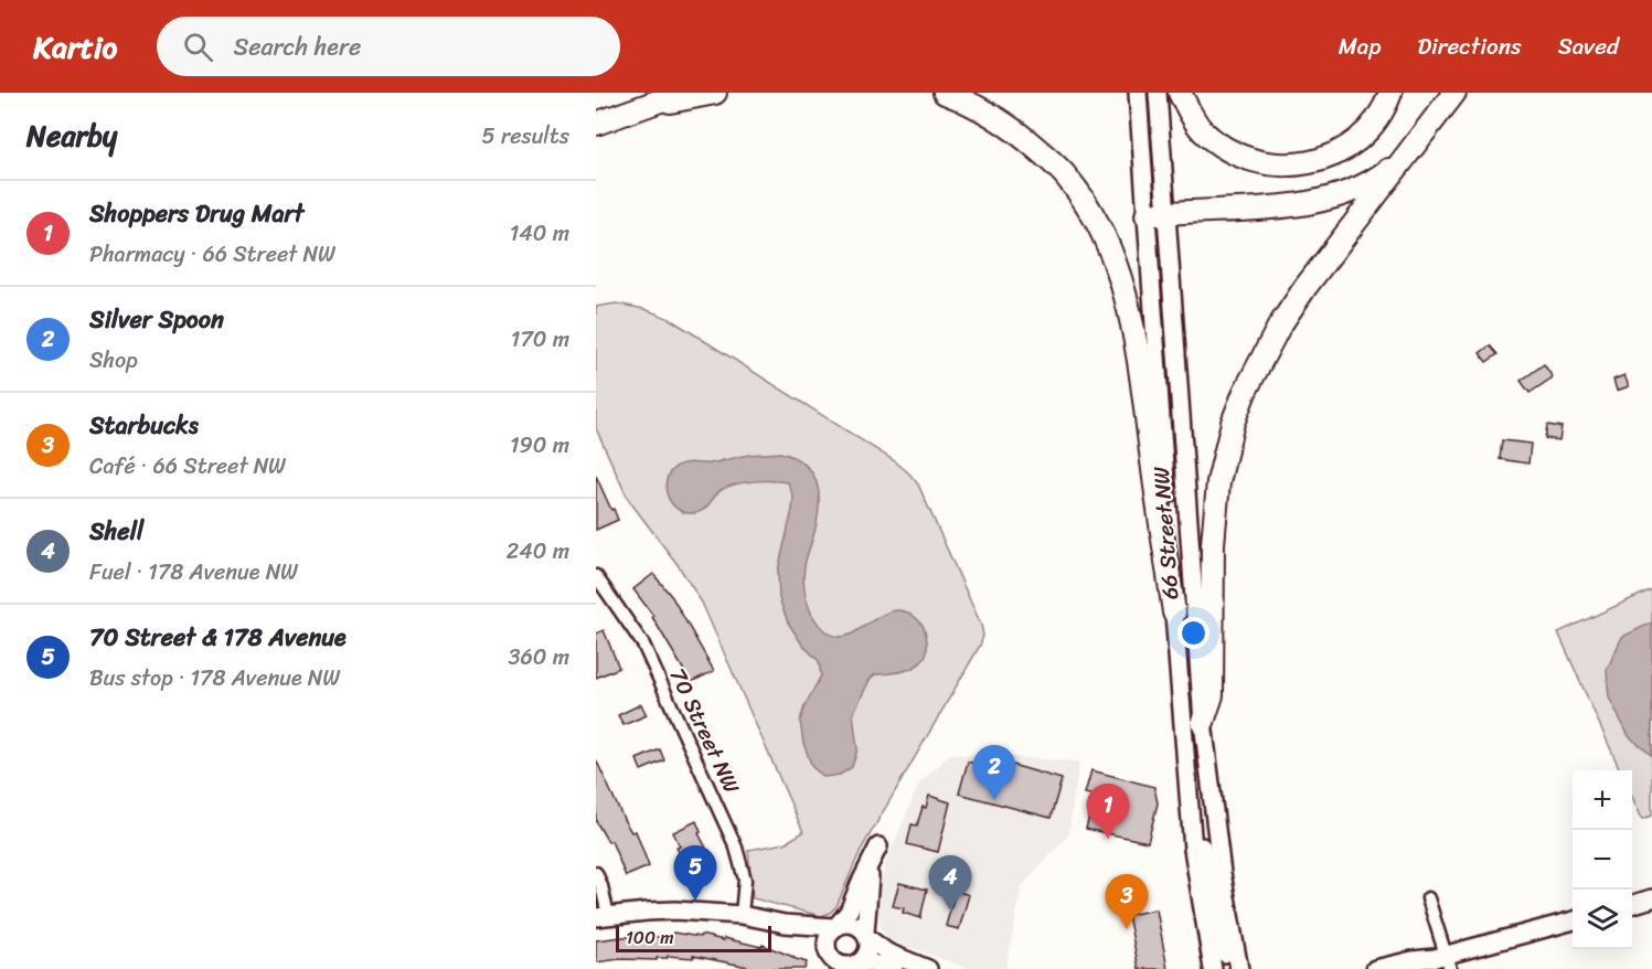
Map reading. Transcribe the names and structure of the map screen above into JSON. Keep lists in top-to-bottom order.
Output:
{
  "streets": {
    "main road": ["66 Street NW"],
    "street": ["70 Street NW"]
  },
  "scale_bar": "100 m",
  "page": {
    "header": "Kartio",
    "search": "Search here",
    "nav": ["Map", "Directions", "Saved"],
    "heading": ["Nearby", "5 results"],
    "list": [
      {
        "mark": "1",
        "name": "Shoppers Drug Mart",
        "note": "Pharmacy · 66 Street NW",
        "value": "140 m"
      },
      {
        "mark": "2",
        "name": "Silver Spoon",
        "note": "Shop",
        "value": "170 m"
      },
      {
        "mark": "3",
        "name": "Starbucks",
        "note": "Café · 66 Street NW",
        "value": "190 m"
      },
      {
        "mark": "4",
        "name": "Shell",
        "note": "Fuel · 178 Avenue NW",
        "value": "240 m"
      },
      {
        "mark": "5",
        "name": "70 Street & 178 Avenue",
        "note": "Bus stop · 178 Avenue NW",
        "value": "360 m"
      }
    ],
    "pins": [
      "2",
      "1",
      "5",
      "4",
      "3"
    ],
    "map_buttons": ["+", "−"],
    "scale": "100 m"
  }
}
